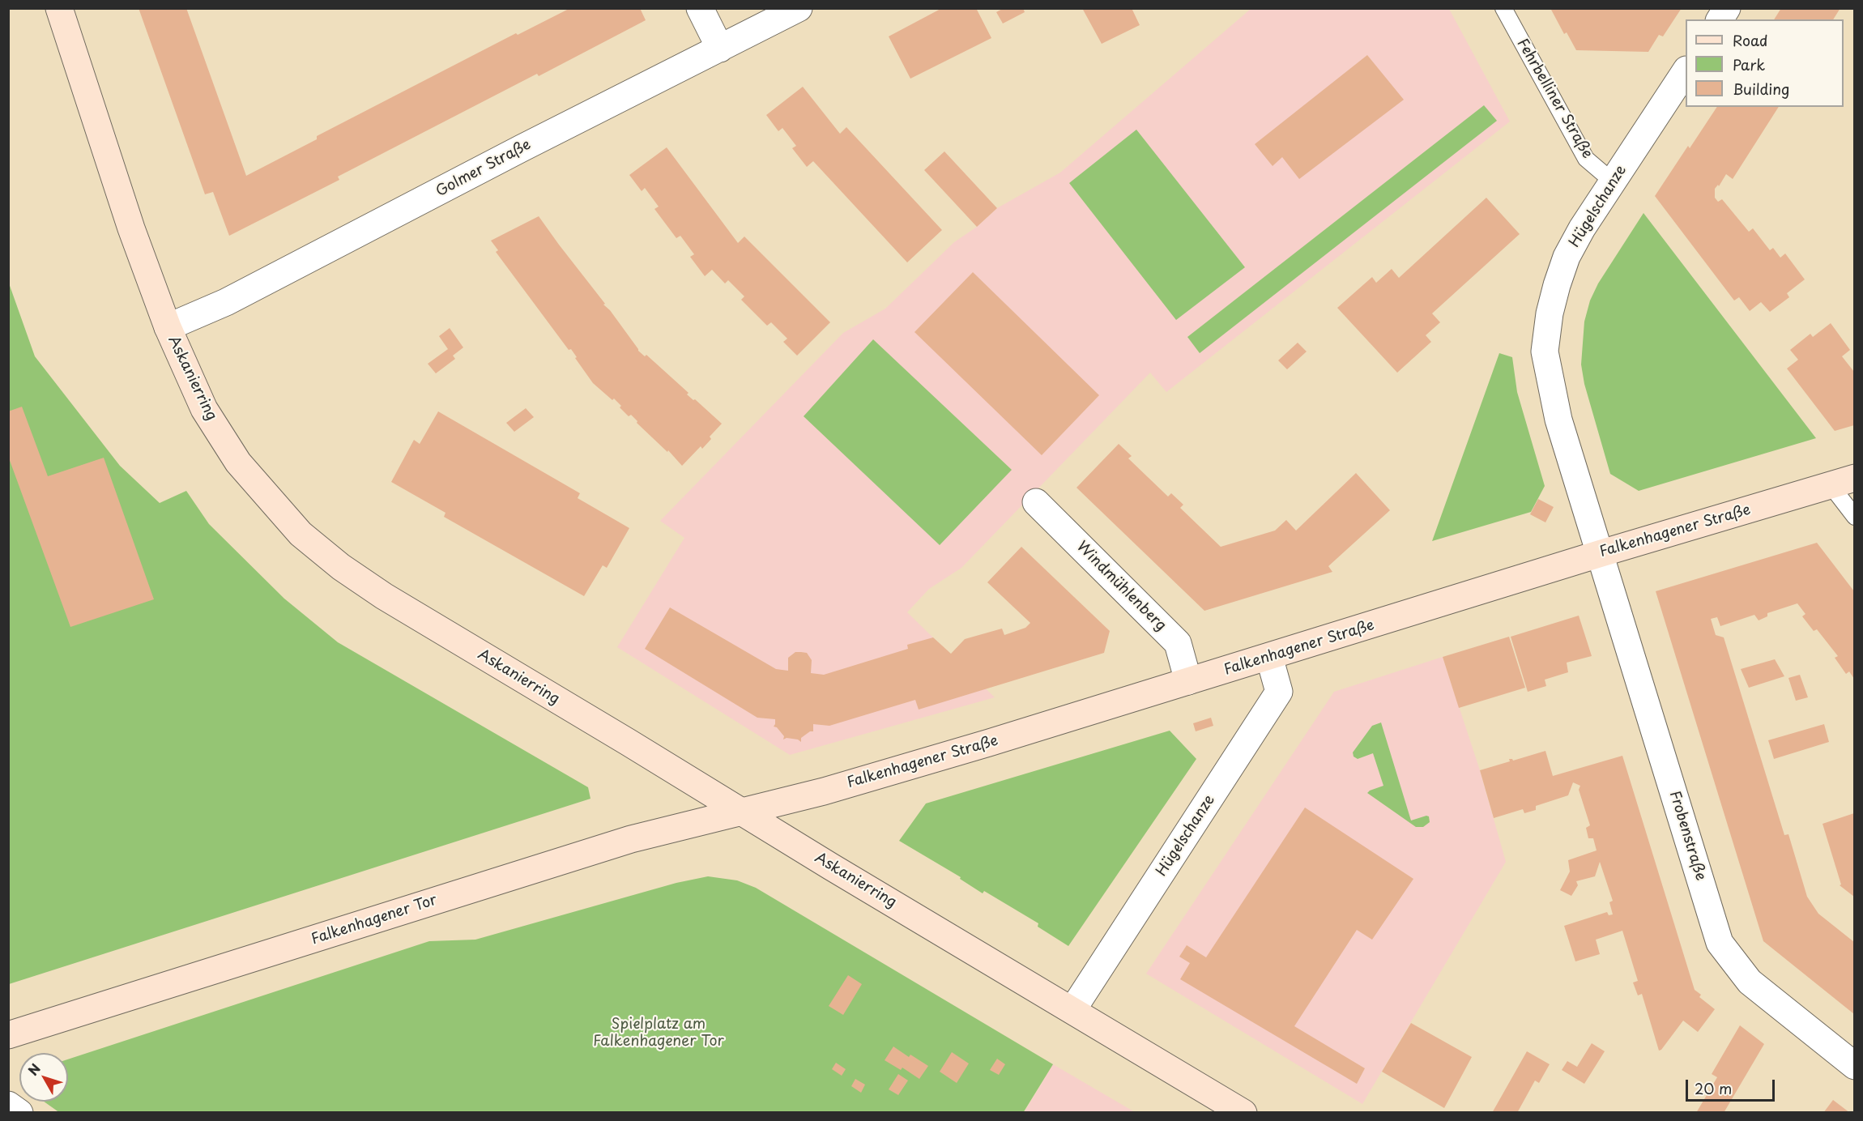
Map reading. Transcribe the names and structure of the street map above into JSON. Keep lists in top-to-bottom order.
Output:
{
  "streets": {
    "street": [
      "Golmer Straße",
      "Hügelschanze",
      "Askanierring",
      "Falkenhagener Straße",
      "Windmühlenberg",
      "Frobenstraße",
      "Falkenhagener Tor"
    ],
    "lane": ["Fehrbelliner Straße"]
  },
  "crossings": [
    ["Fehrbelliner Straße", "Hügelschanze"],
    ["Golmer Straße", "Askanierring"],
    ["Hügelschanze", "Askanierring"],
    ["Hügelschanze", "Falkenhagener Straße"],
    ["Hügelschanze", "Frobenstraße"],
    ["Askanierring", "Falkenhagener Straße"],
    ["Askanierring", "Falkenhagener Tor"],
    ["Falkenhagener Straße", "Windmühlenberg"],
    ["Falkenhagener Straße", "Frobenstraße"],
    ["Falkenhagener Straße", "Falkenhagener Tor"]
  ],
  "parks": ["Spielplatz am Falkenhagener Tor"],
  "legend": ["Road", "Park", "Building"],
  "scale_bar": "20 m",
  "north": "top left"
}
